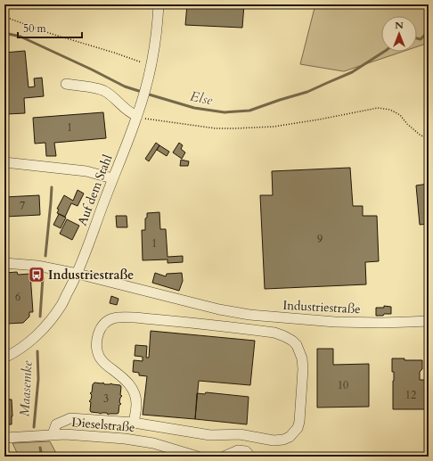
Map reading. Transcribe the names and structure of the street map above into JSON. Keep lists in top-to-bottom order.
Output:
{
  "streets": {
    "street": ["Auf dem Stahl", "Industriestraße", "Dieselstraße"]
  },
  "crossings": [
    ["Auf dem Stahl", "Industriestraße"]
  ],
  "water": ["Else", "Maasemke"],
  "places": {
    "bus stop": ["Industriestraße"]
  },
  "house_numbers": [
    "1",
    "7",
    "9",
    "1",
    "6",
    "10",
    "12",
    "3"
  ],
  "scale_bar": "50 m",
  "north": "top"
}
